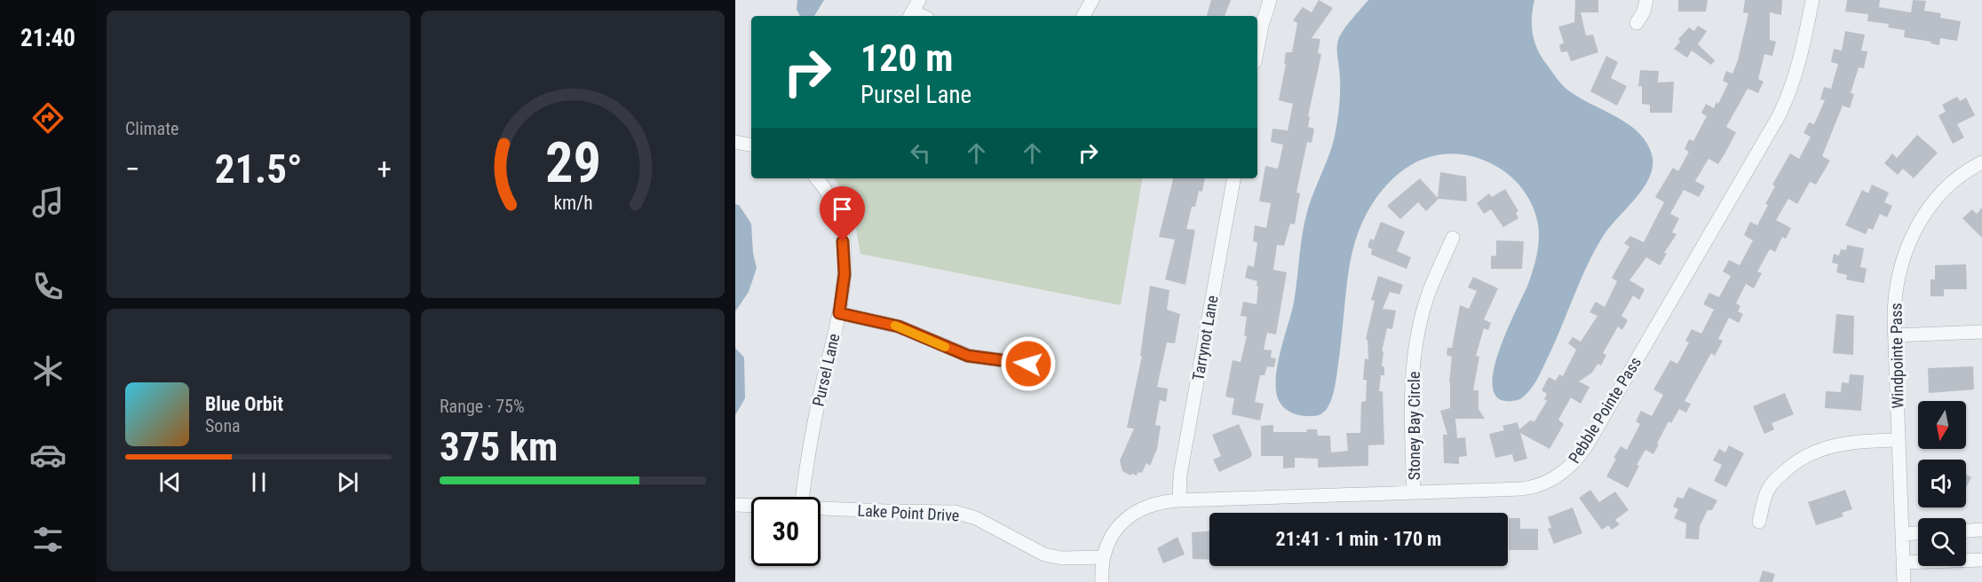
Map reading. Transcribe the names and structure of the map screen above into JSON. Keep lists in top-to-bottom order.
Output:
{
  "streets": {
    "street": [
      "Tarrynot Lane",
      "Windpointe Pass",
      "Pursel Lane",
      "Pebble Pointe Pass",
      "Stoney Bay Circle",
      "Lake Point Drive"
    ]
  },
  "crossings": [
    ["Tarrynot Lane", "Pebble Pointe Pass"],
    ["Pebble Pointe Pass", "Stoney Bay Circle"],
    ["Pebble Pointe Pass", "Lake Point Drive"]
  ],
  "north": "bottom",
  "page": {
    "tabs": "21:40",
    "tile": [
      "Climate",
      ["Range · 75%", "375 km"]
    ],
    "turn": ["120 m", "Pursel Lane"],
    "heat": ["−", "21.5°", "+"],
    "song": ["Blue Orbit", "Sona"],
    "limit": "30",
    "trip": "21:41 · 1 min · 170 m",
    "gauge": ["29", "km/h"]
  }
}
